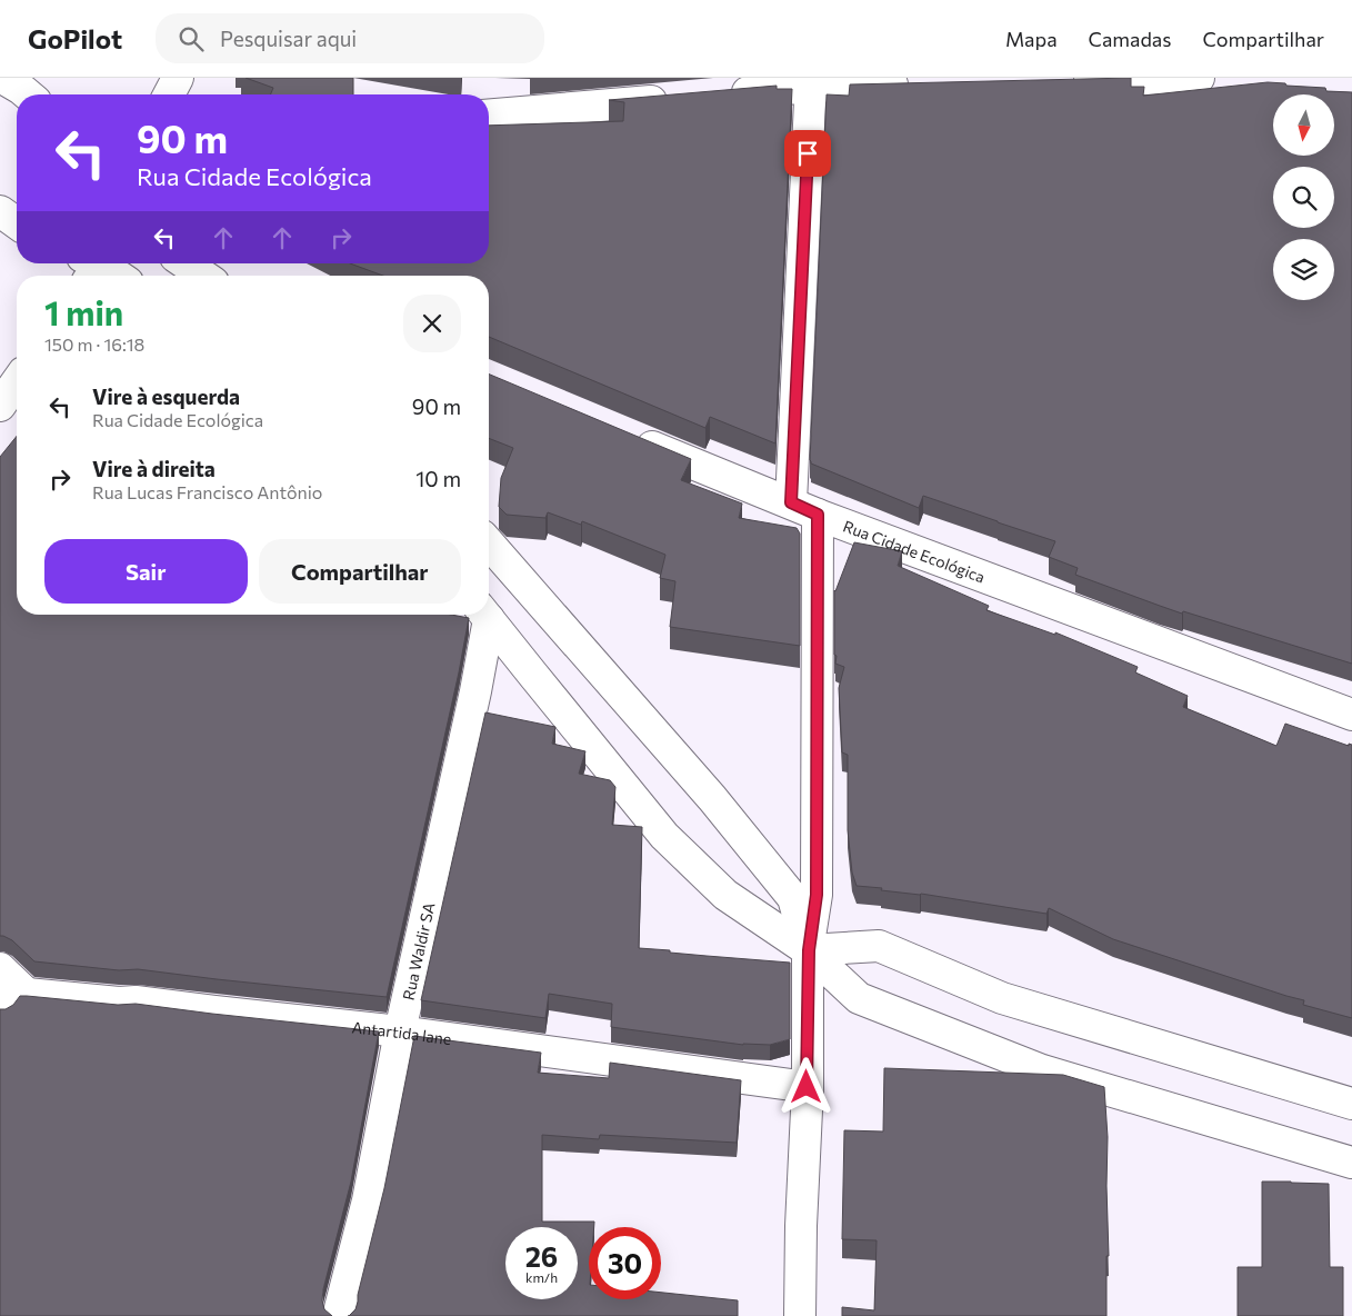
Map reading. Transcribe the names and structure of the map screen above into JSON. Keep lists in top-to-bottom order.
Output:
{
  "streets": {
    "street": ["Rua Cidade Ecológica", "Rua Waldir SA", "Antartida lane"]
  },
  "crossings": [
    ["Rua Waldir SA", "Antartida lane"]
  ],
  "north": "bottom",
  "page": {
    "header": "GoPilot",
    "search": "Pesquisar aqui",
    "nav": ["Mapa", "Camadas", "Compartilhar"],
    "turn": ["90 m", "Rua Cidade Ecológica"],
    "heading": ["1 min", "150 m · 16:18"],
    "list": [
      {
        "name": "Vire à esquerda",
        "note": "Rua Cidade Ecológica",
        "value": "90 m"
      },
      {
        "name": "Vire à direita",
        "note": "Rua Lucas Francisco Antônio",
        "value": "10 m"
      }
    ],
    "buttons": ["Sair", "Compartilhar"],
    "speed": "26 km/h",
    "limit": "30"
  }
}
